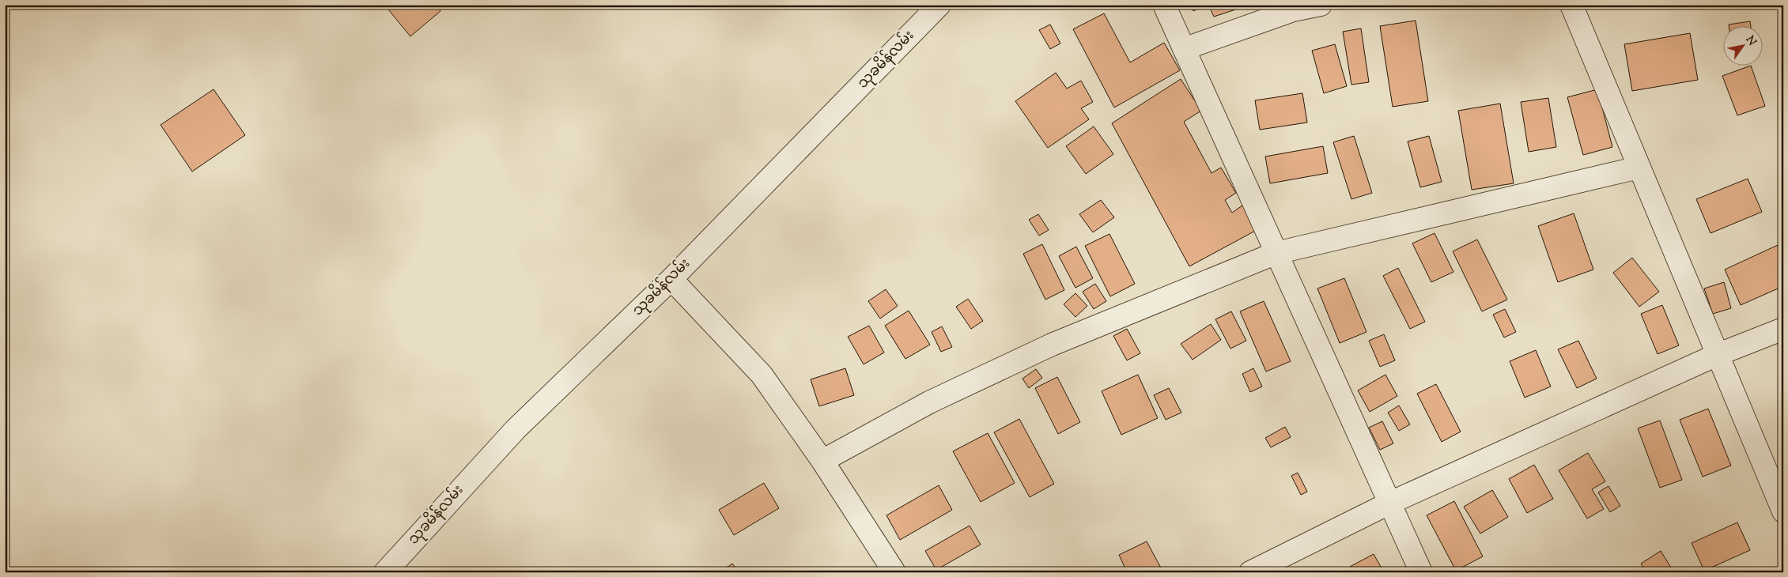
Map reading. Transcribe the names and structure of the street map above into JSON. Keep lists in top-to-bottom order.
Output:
{
  "streets": {
    "street": ["သုခမိန်လမ်း"]
  },
  "north": "top right"
}
